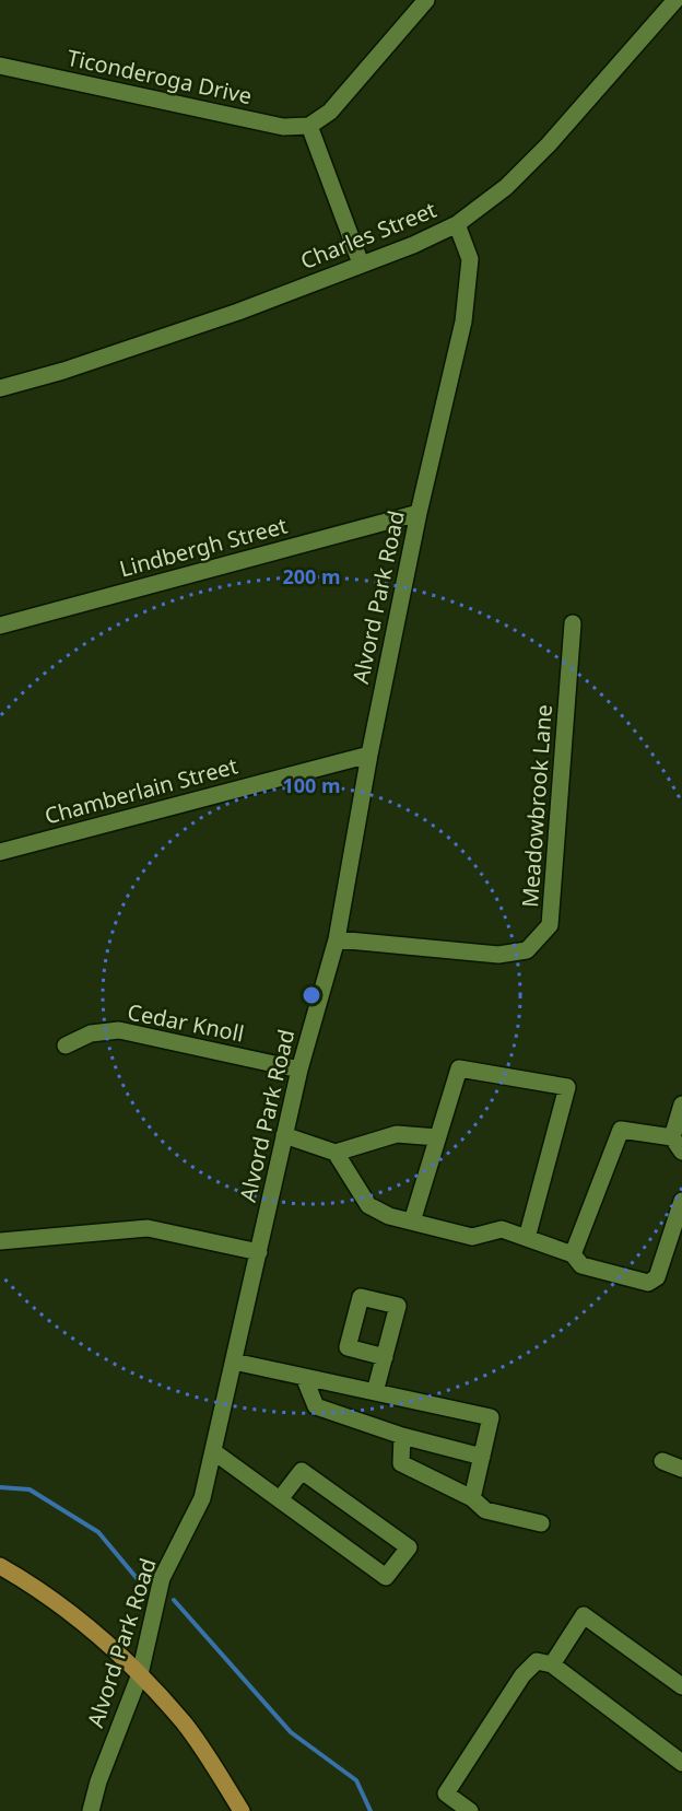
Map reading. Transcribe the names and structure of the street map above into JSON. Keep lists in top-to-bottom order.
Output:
{
  "streets": {
    "street": [
      "Ticonderoga Drive",
      "Charles Street",
      "Lindbergh Street",
      "Alvord Park Road",
      "Chamberlain Street",
      "Meadowbrook Lane",
      "Cedar Knoll"
    ]
  },
  "crossings": [
    ["Charles Street", "Alvord Park Road"],
    ["Lindbergh Street", "Alvord Park Road"],
    ["Alvord Park Road", "Chamberlain Street"],
    ["Alvord Park Road", "Meadowbrook Lane"],
    ["Alvord Park Road", "Cedar Knoll"]
  ],
  "rings": ["200 m", "100 m"]
}
